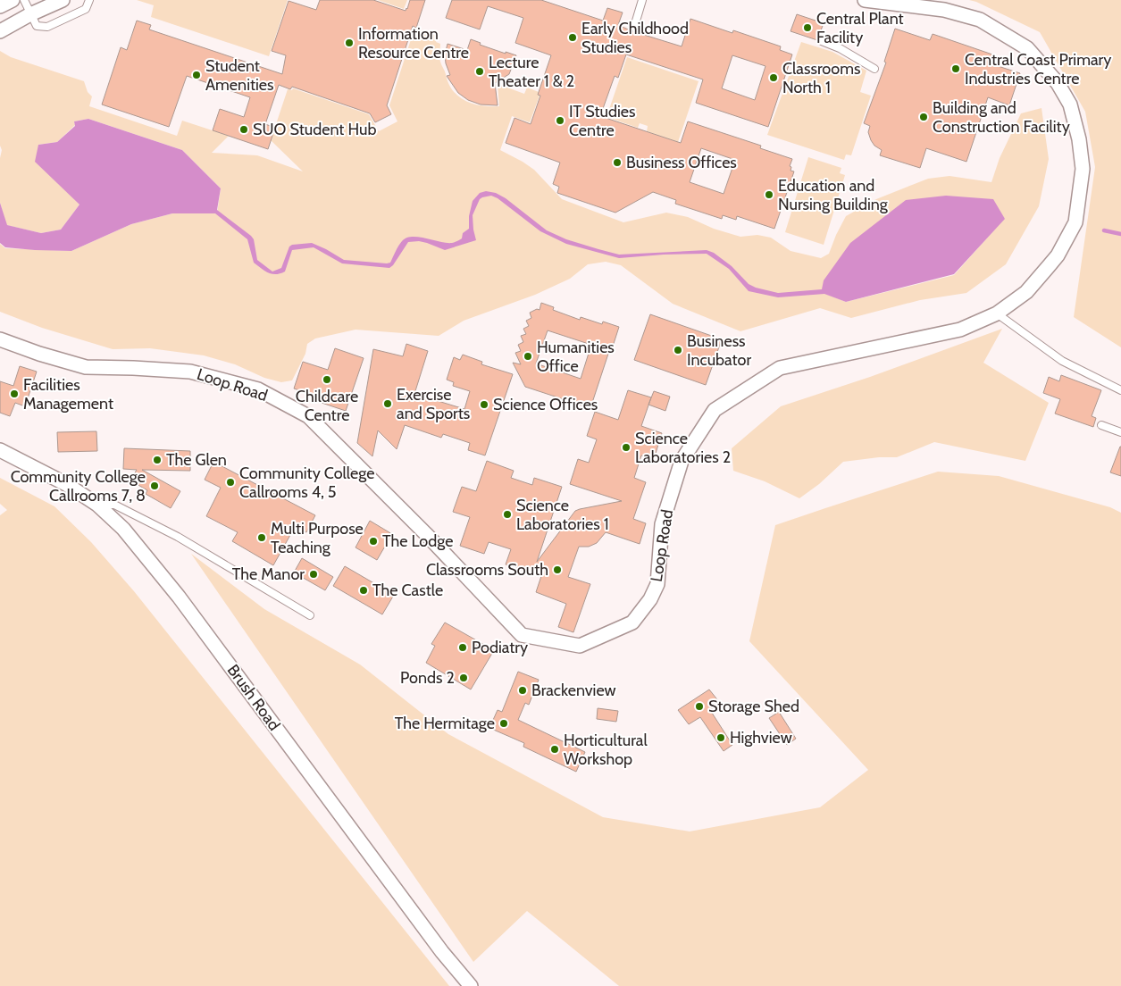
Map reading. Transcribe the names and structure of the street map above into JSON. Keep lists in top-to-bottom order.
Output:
{
  "streets": {
    "street": ["Loop Road", "Brush Road"]
  },
  "places": [
    "Central Plant Facility",
    "Early Childhood Studies",
    "Information Resource Centre",
    "Central Coast Primary Industries Centre",
    "Lecture Theater 1 & 2",
    "Student Amenities",
    "Classrooms North 1",
    "Building and Construction Facility",
    "IT Studies Centre",
    "SUO Student Hub",
    "Business Offices",
    "Education and Nursing Building",
    "Business Incubator",
    "Humanities Office",
    "Childcare Centre",
    "Facilities Management",
    "Exercise and Sports",
    "Science Offices",
    "Science Laboratories 2",
    "The Glen",
    "Community College Callrooms 4, 5",
    "Community College Callrooms 7, 8",
    "Science Laboratories 1",
    "Multi Purpose Teaching",
    "The Lodge",
    "Classrooms South",
    "The Manor",
    "The Castle",
    "Podiatry",
    "Ponds 2",
    "Brackenview",
    "Storage Shed",
    "The Hermitage",
    "Highview",
    "Horticultural Workshop"
  ]
}
